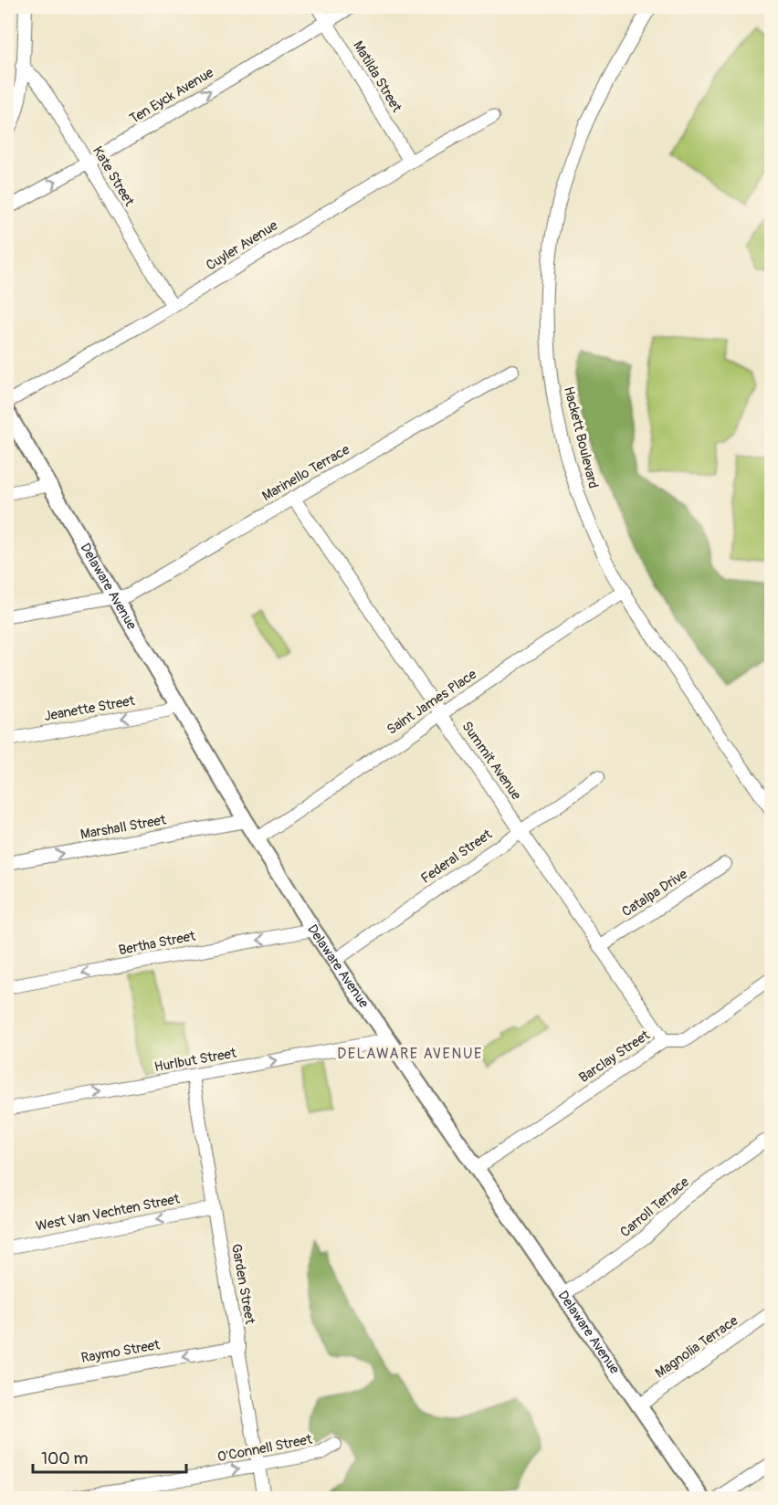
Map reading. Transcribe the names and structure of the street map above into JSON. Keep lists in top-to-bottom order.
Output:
{
  "streets": {
    "main road": ["Delaware Avenue"],
    "street": [
      "Matilda Street",
      "Ten Eyck Avenue",
      "Kate Street",
      "Cuyler Avenue",
      "Hackett Boulevard",
      "Marinello Terrace",
      "Saint James Place",
      "Jeanette Street",
      "Summit Avenue",
      "Marshall Street",
      "Federal Street",
      "Catalpa Drive",
      "Bertha Street",
      "Barclay Street",
      "Hurlbut Street",
      "Carroll Terrace",
      "West Van Vechten Street",
      "Garden Street",
      "Magnolia Terrace",
      "Raymo Street",
      "O'Connell Street"
    ]
  },
  "crossings": [
    ["Matilda Street", "Ten Eyck Avenue"],
    ["Matilda Street", "Cuyler Avenue"],
    ["Ten Eyck Avenue", "Kate Street"],
    ["Kate Street", "Cuyler Avenue"],
    ["Hackett Boulevard", "Saint James Place"],
    ["Marinello Terrace", "Delaware Avenue"],
    ["Marinello Terrace", "Summit Avenue"],
    ["Delaware Avenue", "Saint James Place"],
    ["Delaware Avenue", "Jeanette Street"],
    ["Delaware Avenue", "Marshall Street"],
    ["Delaware Avenue", "Federal Street"],
    ["Delaware Avenue", "Bertha Street"],
    ["Delaware Avenue", "Barclay Street"],
    ["Delaware Avenue", "Hurlbut Street"],
    ["Delaware Avenue", "Carroll Terrace"],
    ["Delaware Avenue", "Magnolia Terrace"],
    ["Saint James Place", "Summit Avenue"],
    ["Summit Avenue", "Federal Street"],
    ["Summit Avenue", "Catalpa Drive"],
    ["Summit Avenue", "Barclay Street"],
    ["Hurlbut Street", "Garden Street"],
    ["West Van Vechten Street", "Garden Street"],
    ["Garden Street", "Raymo Street"],
    ["Garden Street", "O'Connell Street"]
  ],
  "one_way": [
    "Ten Eyck Avenue",
    "Jeanette Street",
    "Marshall Street",
    "Bertha Street",
    "Hurlbut Street",
    "West Van Vechten Street",
    "Raymo Street",
    "O'Connell Street"
  ],
  "districts": ["DELAWARE AVENUE"],
  "scale_bar": "100 m"
}
